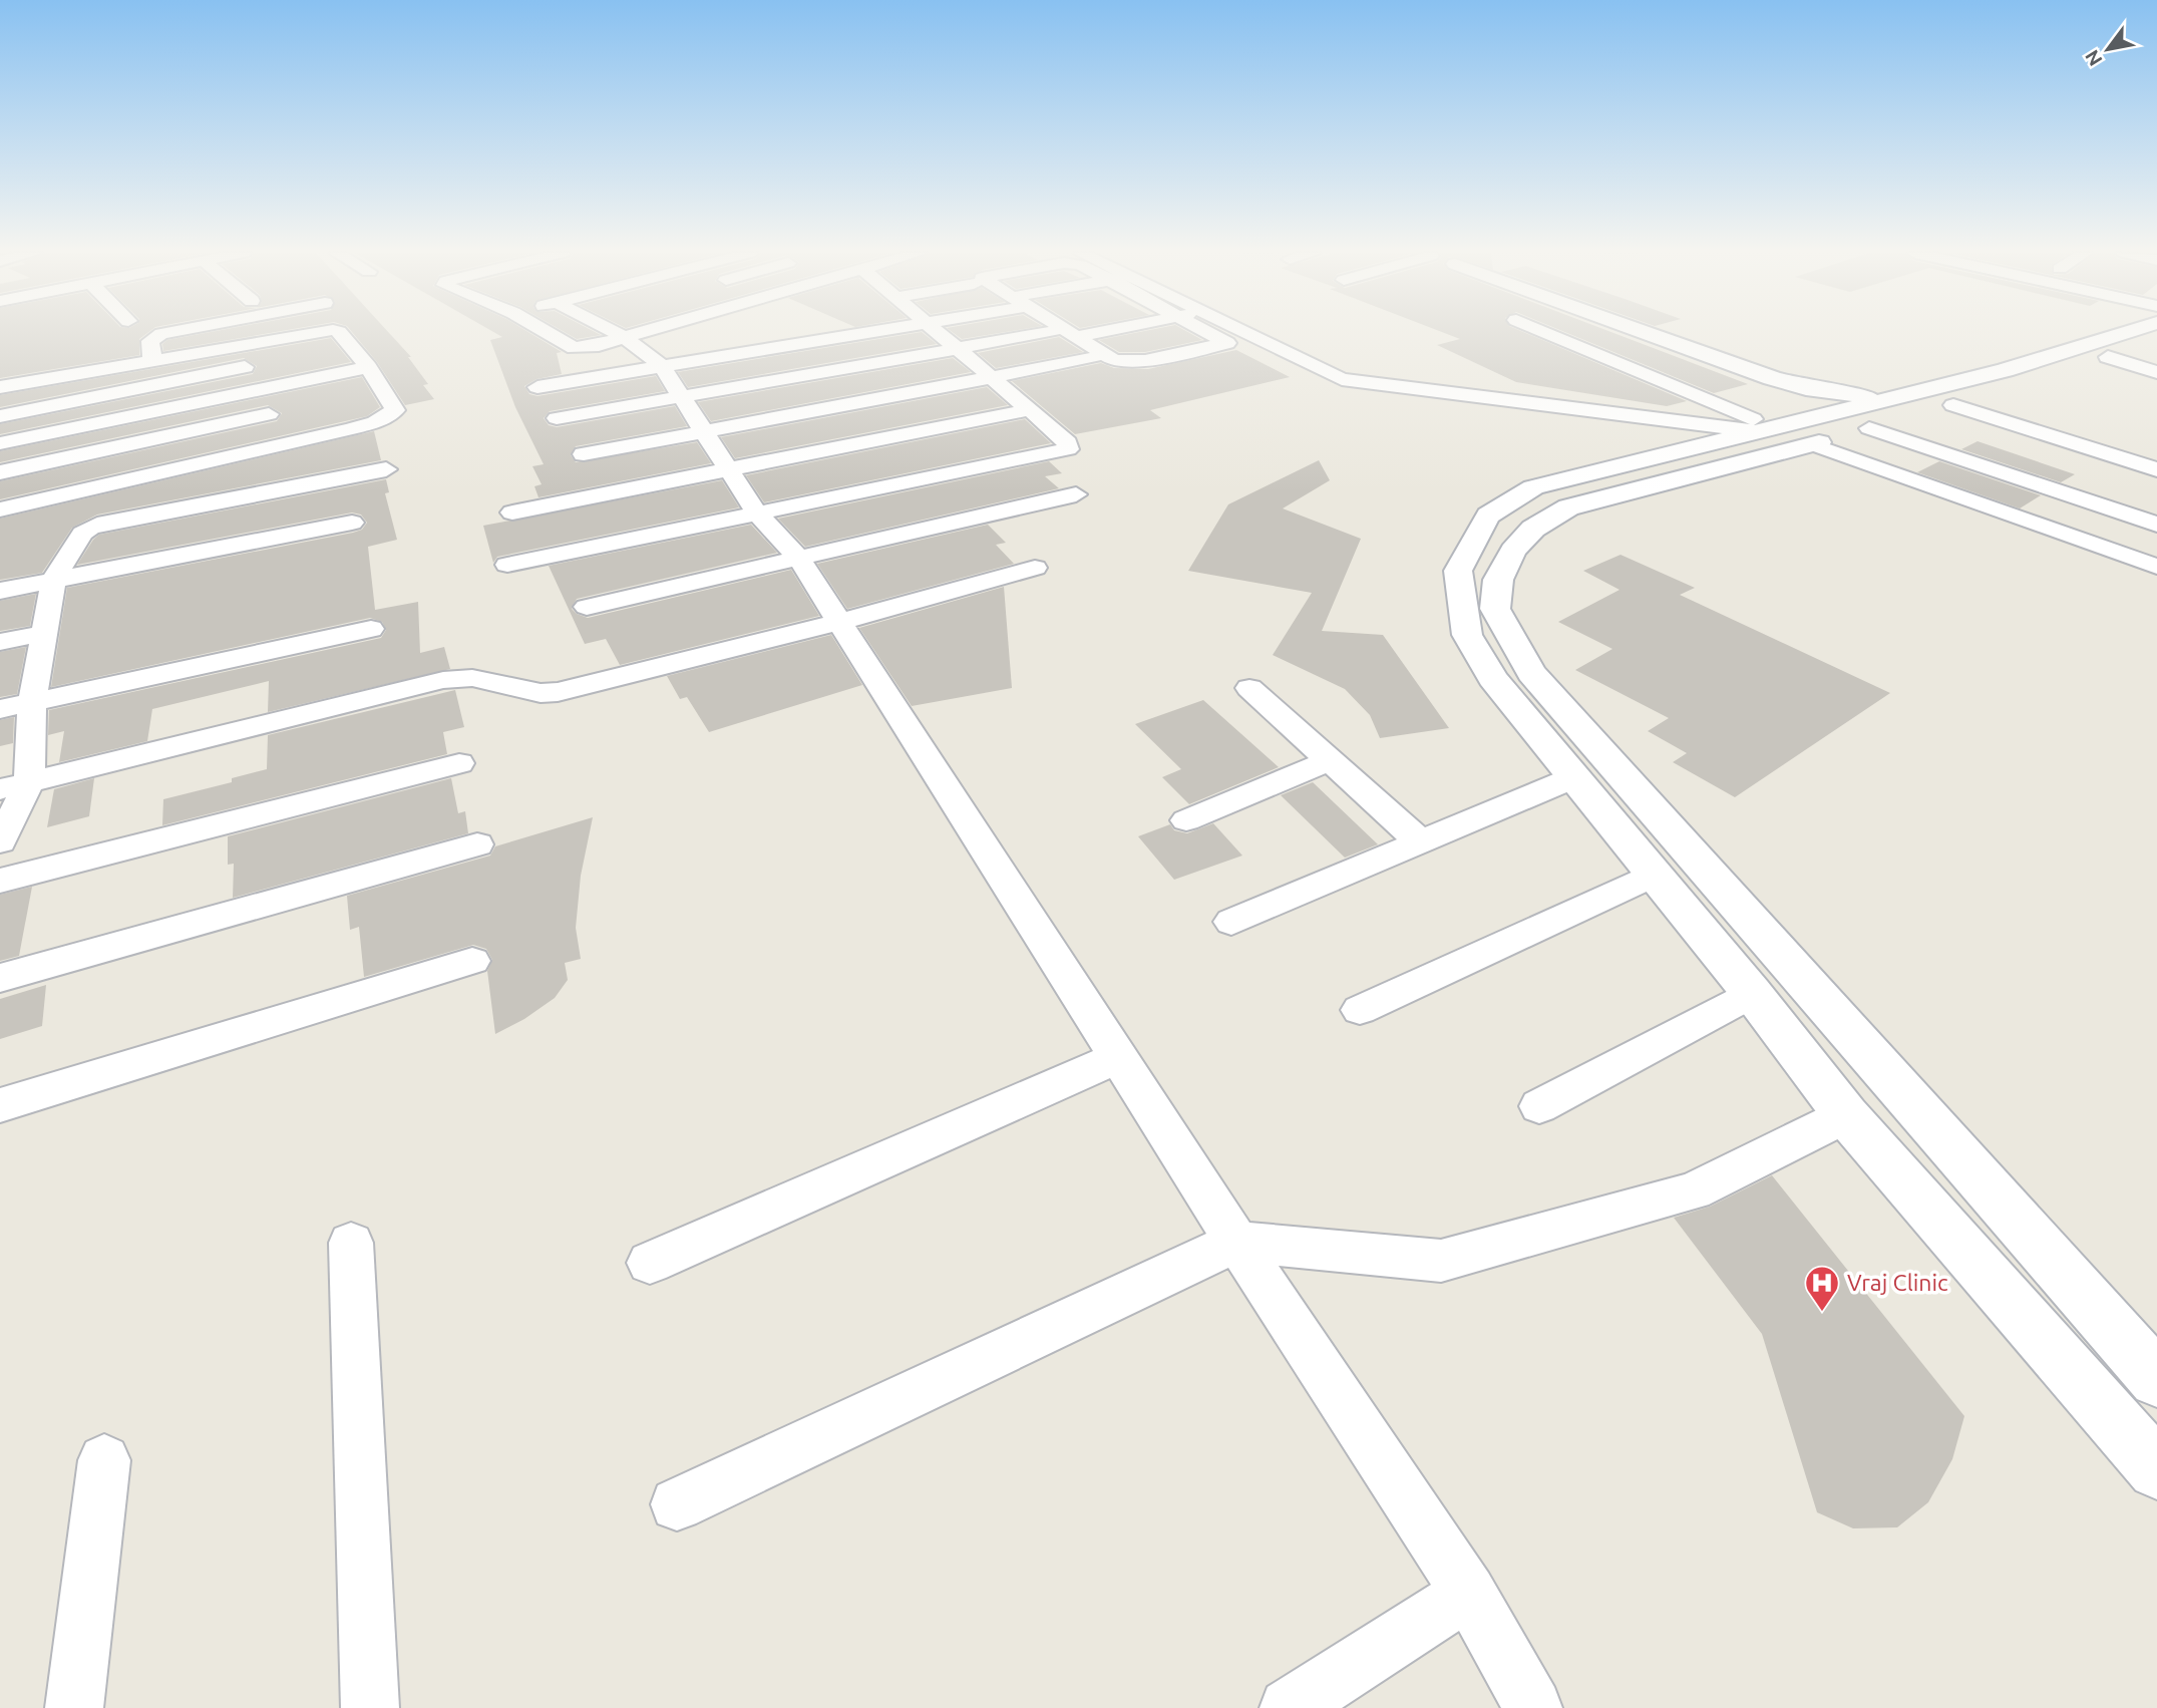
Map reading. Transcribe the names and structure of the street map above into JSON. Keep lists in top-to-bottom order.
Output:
{
  "places": {
    "hospital": ["Vraj Clinic"]
  },
  "north": "bottom left"
}
